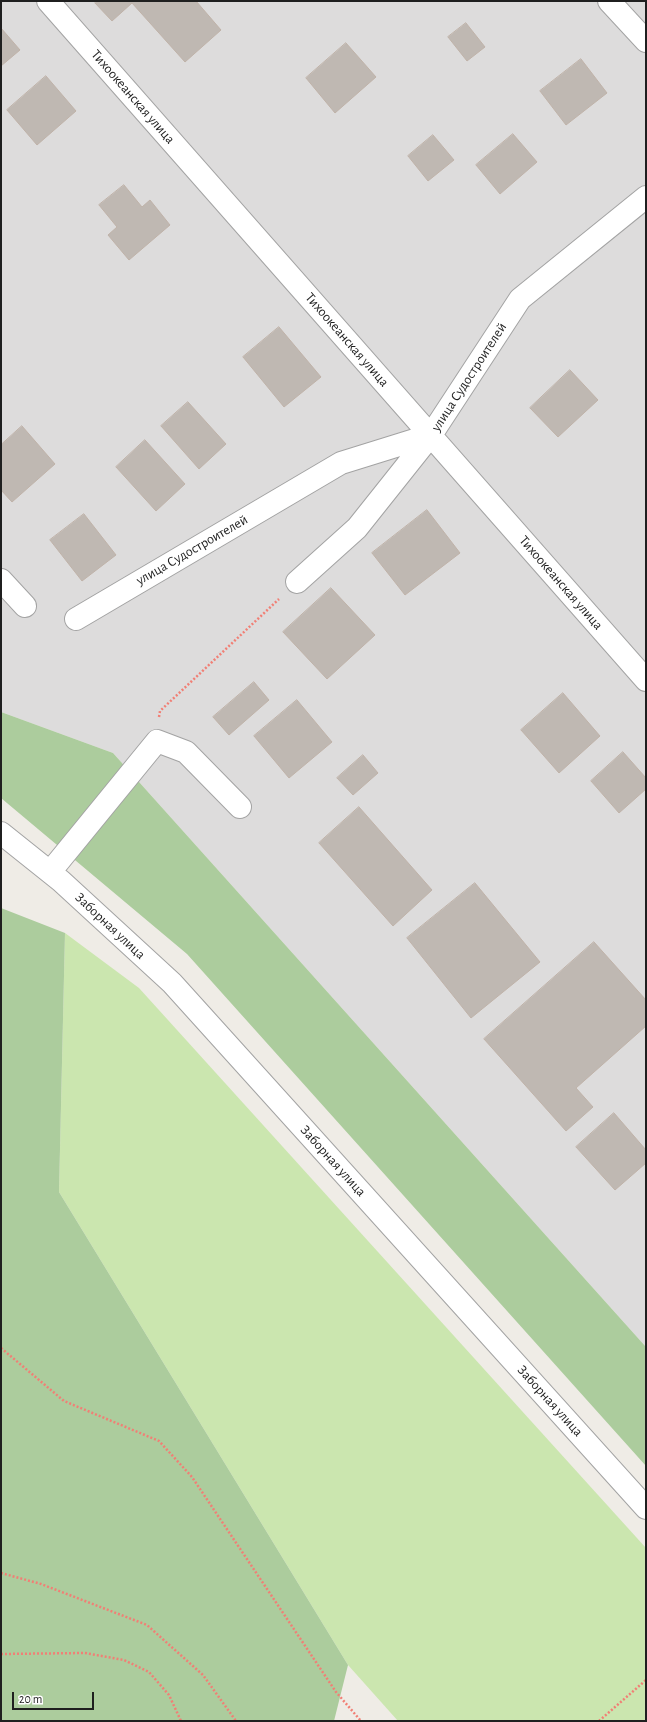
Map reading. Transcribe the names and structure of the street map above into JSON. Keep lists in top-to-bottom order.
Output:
{
  "streets": {
    "street": ["Тихоокеанская улица", "улица Судостроителей", "Заборная улица"]
  },
  "crossings": [
    ["Тихоокеанская улица", "улица Судостроителей"]
  ],
  "scale_bar": "20 m"
}
